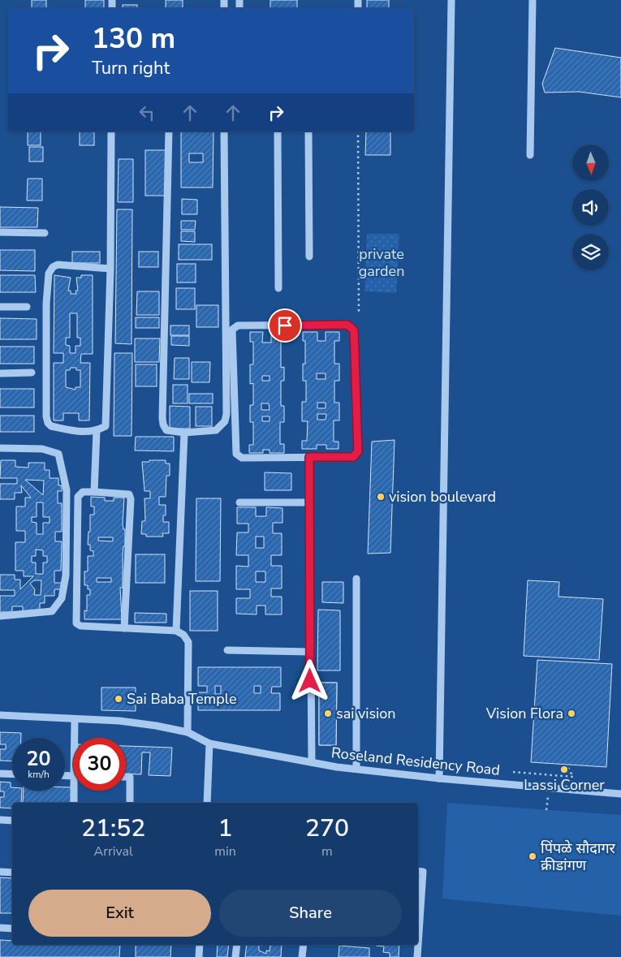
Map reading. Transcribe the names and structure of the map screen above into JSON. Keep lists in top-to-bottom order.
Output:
{
  "streets": {
    "street": ["Roseland Residency Road"]
  },
  "parks": ["private garden"],
  "places": [
    "vision boulevard",
    "Sai Baba Temple",
    "sai vision",
    "Vision Flora",
    "Lassi Corner",
    "पिंपळे सौदागर क्रीडांगण"
  ],
  "north": "bottom",
  "page": {
    "turn": ["130 m", "Turn right"],
    "speed": "20 km/h",
    "limit": "30",
    "eta": [
      "21:52",
      "Arrival",
      "1",
      "min",
      "270",
      "m"
    ],
    "buttons": ["Exit", "Share"]
  }
}
